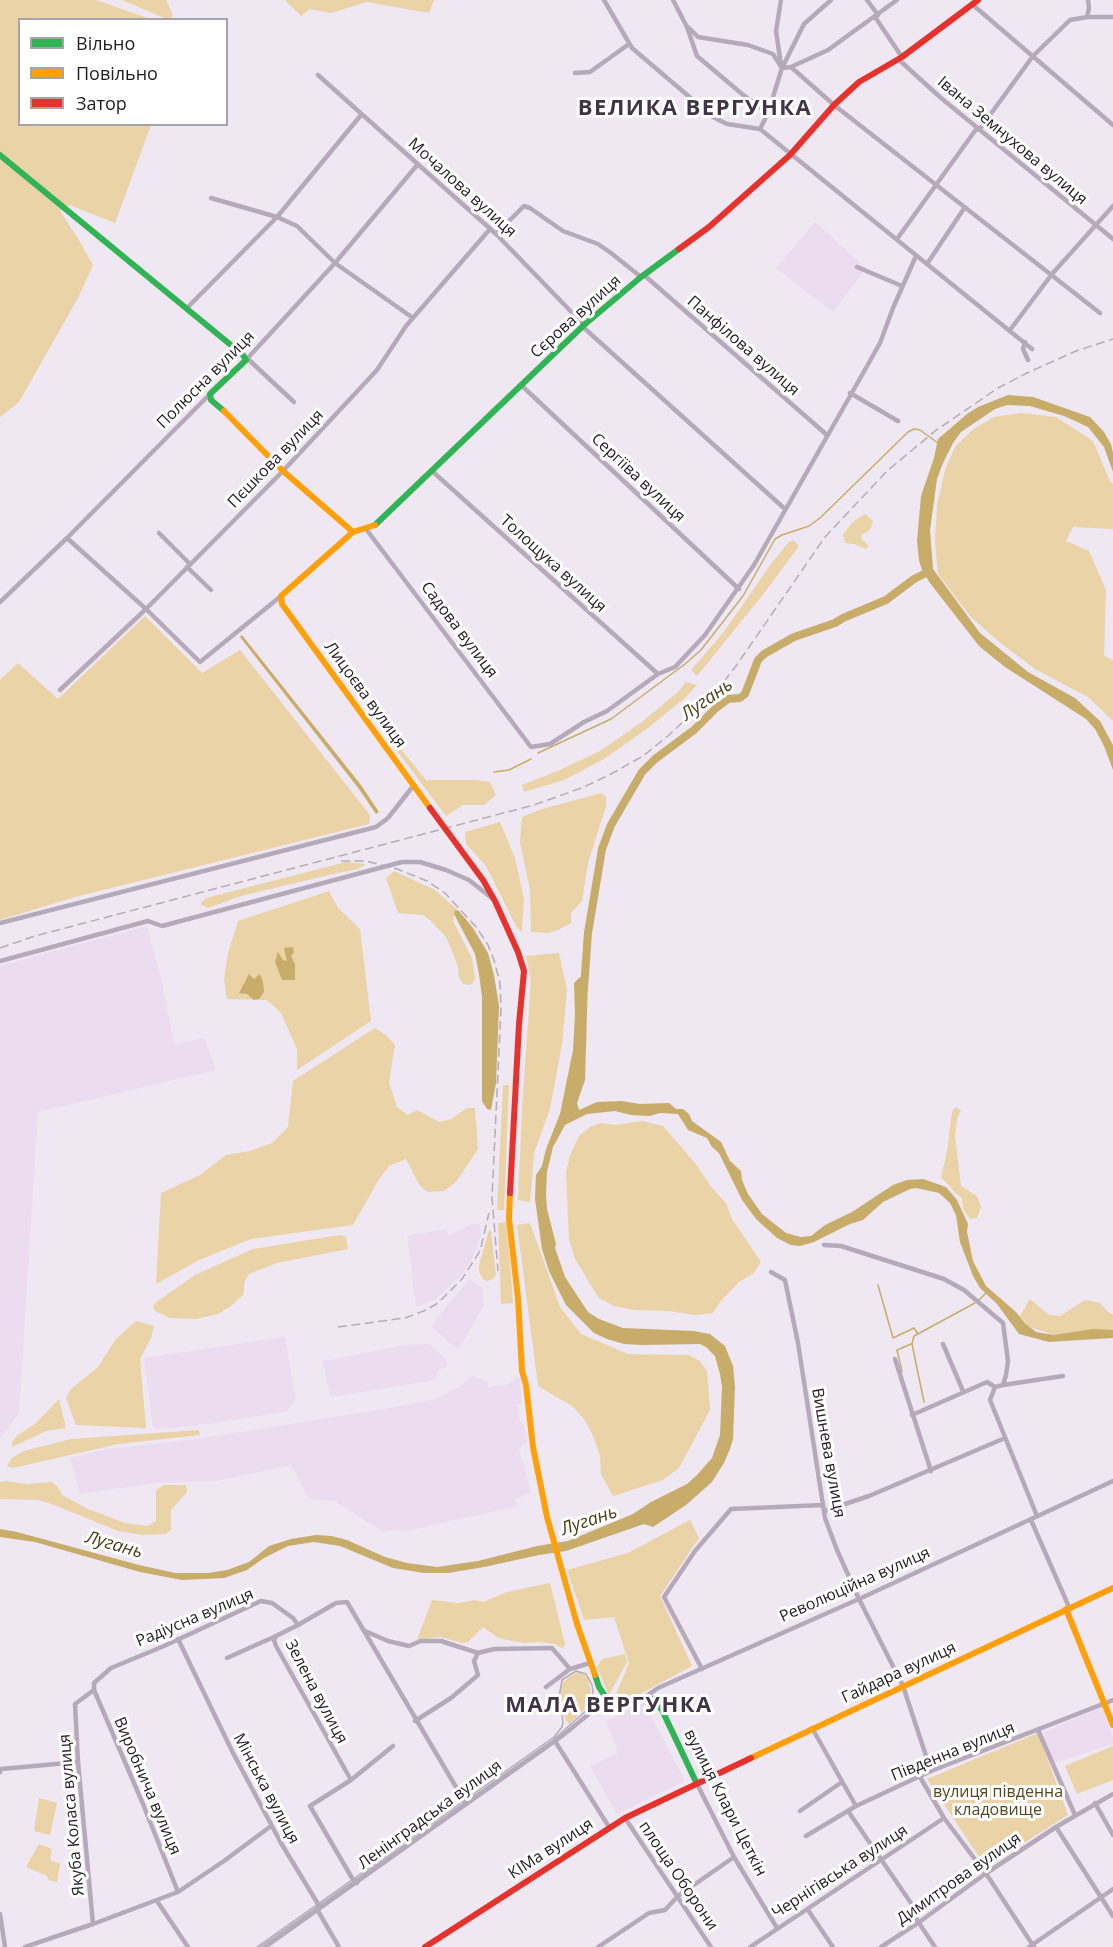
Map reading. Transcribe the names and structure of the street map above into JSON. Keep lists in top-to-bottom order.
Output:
{
  "streets": {
    "street": [
      "Івана Земнухова вулиця",
      "Мочалова вулиця",
      "Сєрова вулиця",
      "Панфілова вулиця",
      "Полюсна вулиця",
      "Пєшкова вулиця",
      "Сергіїва вулиця",
      "Толощука вулиця",
      "Садова вулиця",
      "Лицоєва вулиця",
      "Вишнева вулиця",
      "Революційна вулиця",
      "Радіусна вулиця",
      "Гайдара вулиця",
      "Зелена вулиця",
      "Південна вулиця",
      "Виробнича вулиця",
      "Мінська вулиця",
      "вулиця Клари Цеткін",
      "Якуба Коласа вулиця",
      "Ленінградська вулиця",
      "КІМа вулиця",
      "Чернігівська вулиця",
      "площа Оборони",
      "Димитрова вулиця"
    ]
  },
  "crossings": [
    ["Івана Земнухова вулиця", "Сєрова вулиця"],
    ["Мочалова вулиця", "Сєрова вулиця"],
    ["Мочалова вулиця", "Панфілова вулиця"],
    ["Мочалова вулиця", "Полюсна вулиця"],
    ["Мочалова вулиця", "Пєшкова вулиця"],
    ["Сєрова вулиця", "Панфілова вулиця"],
    ["Сєрова вулиця", "Сергіїва вулиця"],
    ["Сєрова вулиця", "Толощука вулиця"],
    ["Сєрова вулиця", "Садова вулиця"],
    ["Толощука вулиця", "Садова вулиця"],
    ["Лицоєва вулиця", "Революційна вулиця"],
    ["Лицоєва вулиця", "Ленінградська вулиця"],
    ["Вишнева вулиця", "Революційна вулиця"],
    ["Вишнева вулиця", "Гайдара вулиця"],
    ["Вишнева вулиця", "Південна вулиця"],
    ["Революційна вулиця", "вулиця Клари Цеткін"],
    ["Революційна вулиця", "Ленінградська вулиця"],
    ["Радіусна вулиця", "Зелена вулиця"],
    ["Радіусна вулиця", "Виробнича вулиця"],
    ["Радіусна вулиця", "Мінська вулиця"],
    ["Радіусна вулиця", "Якуба Коласа вулиця"],
    ["Гайдара вулиця", "вулиця Клари Цеткін"],
    ["Гайдара вулиця", "КІМа вулиця"],
    ["Мінська вулиця", "Ленінградська вулиця"],
    ["вулиця Клари Цеткін", "КІМа вулиця"],
    ["вулиця Клари Цеткін", "Чернігівська вулиця"],
    ["КІМа вулиця", "площа Оборони"]
  ],
  "districts": ["ВЕЛИКА ВЕРГУНКА", "МАЛА ВЕРГУНКА"],
  "water": ["Лугань"],
  "parks": ["вулиця південна кладовище"],
  "legend": ["Вільно", "Повільно", "Затор"]
}
